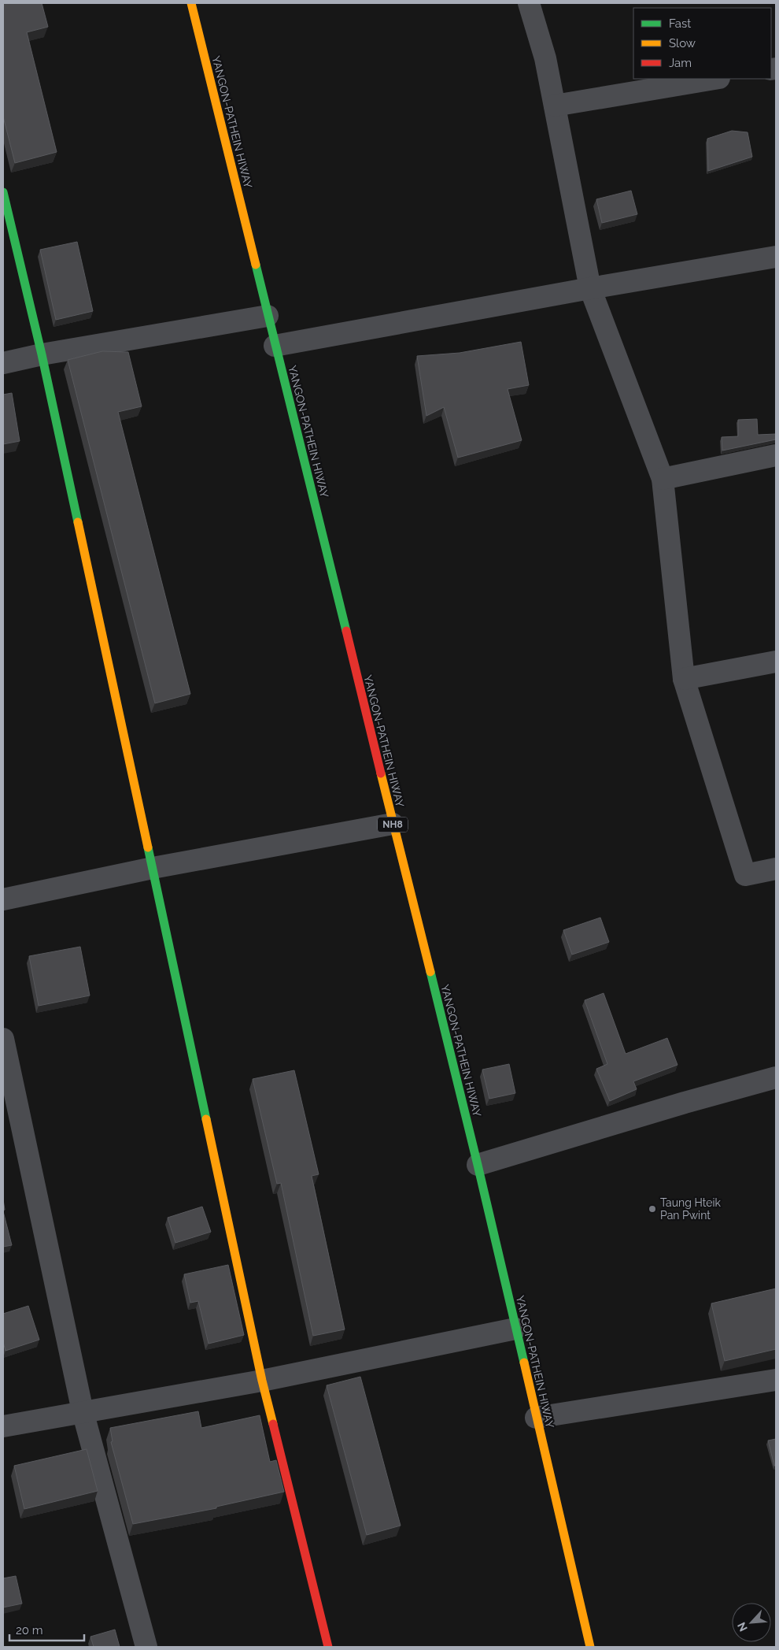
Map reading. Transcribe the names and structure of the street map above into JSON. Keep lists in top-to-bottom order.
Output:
{
  "streets": {
    "main road": ["YANGON-PATHEIN HIWAY", "NH8"]
  },
  "places": ["Taung Hteik Pan Pwint"],
  "legend": ["Fast", "Slow", "Jam"],
  "scale_bar": "20 m",
  "north": "bottom left"
}
